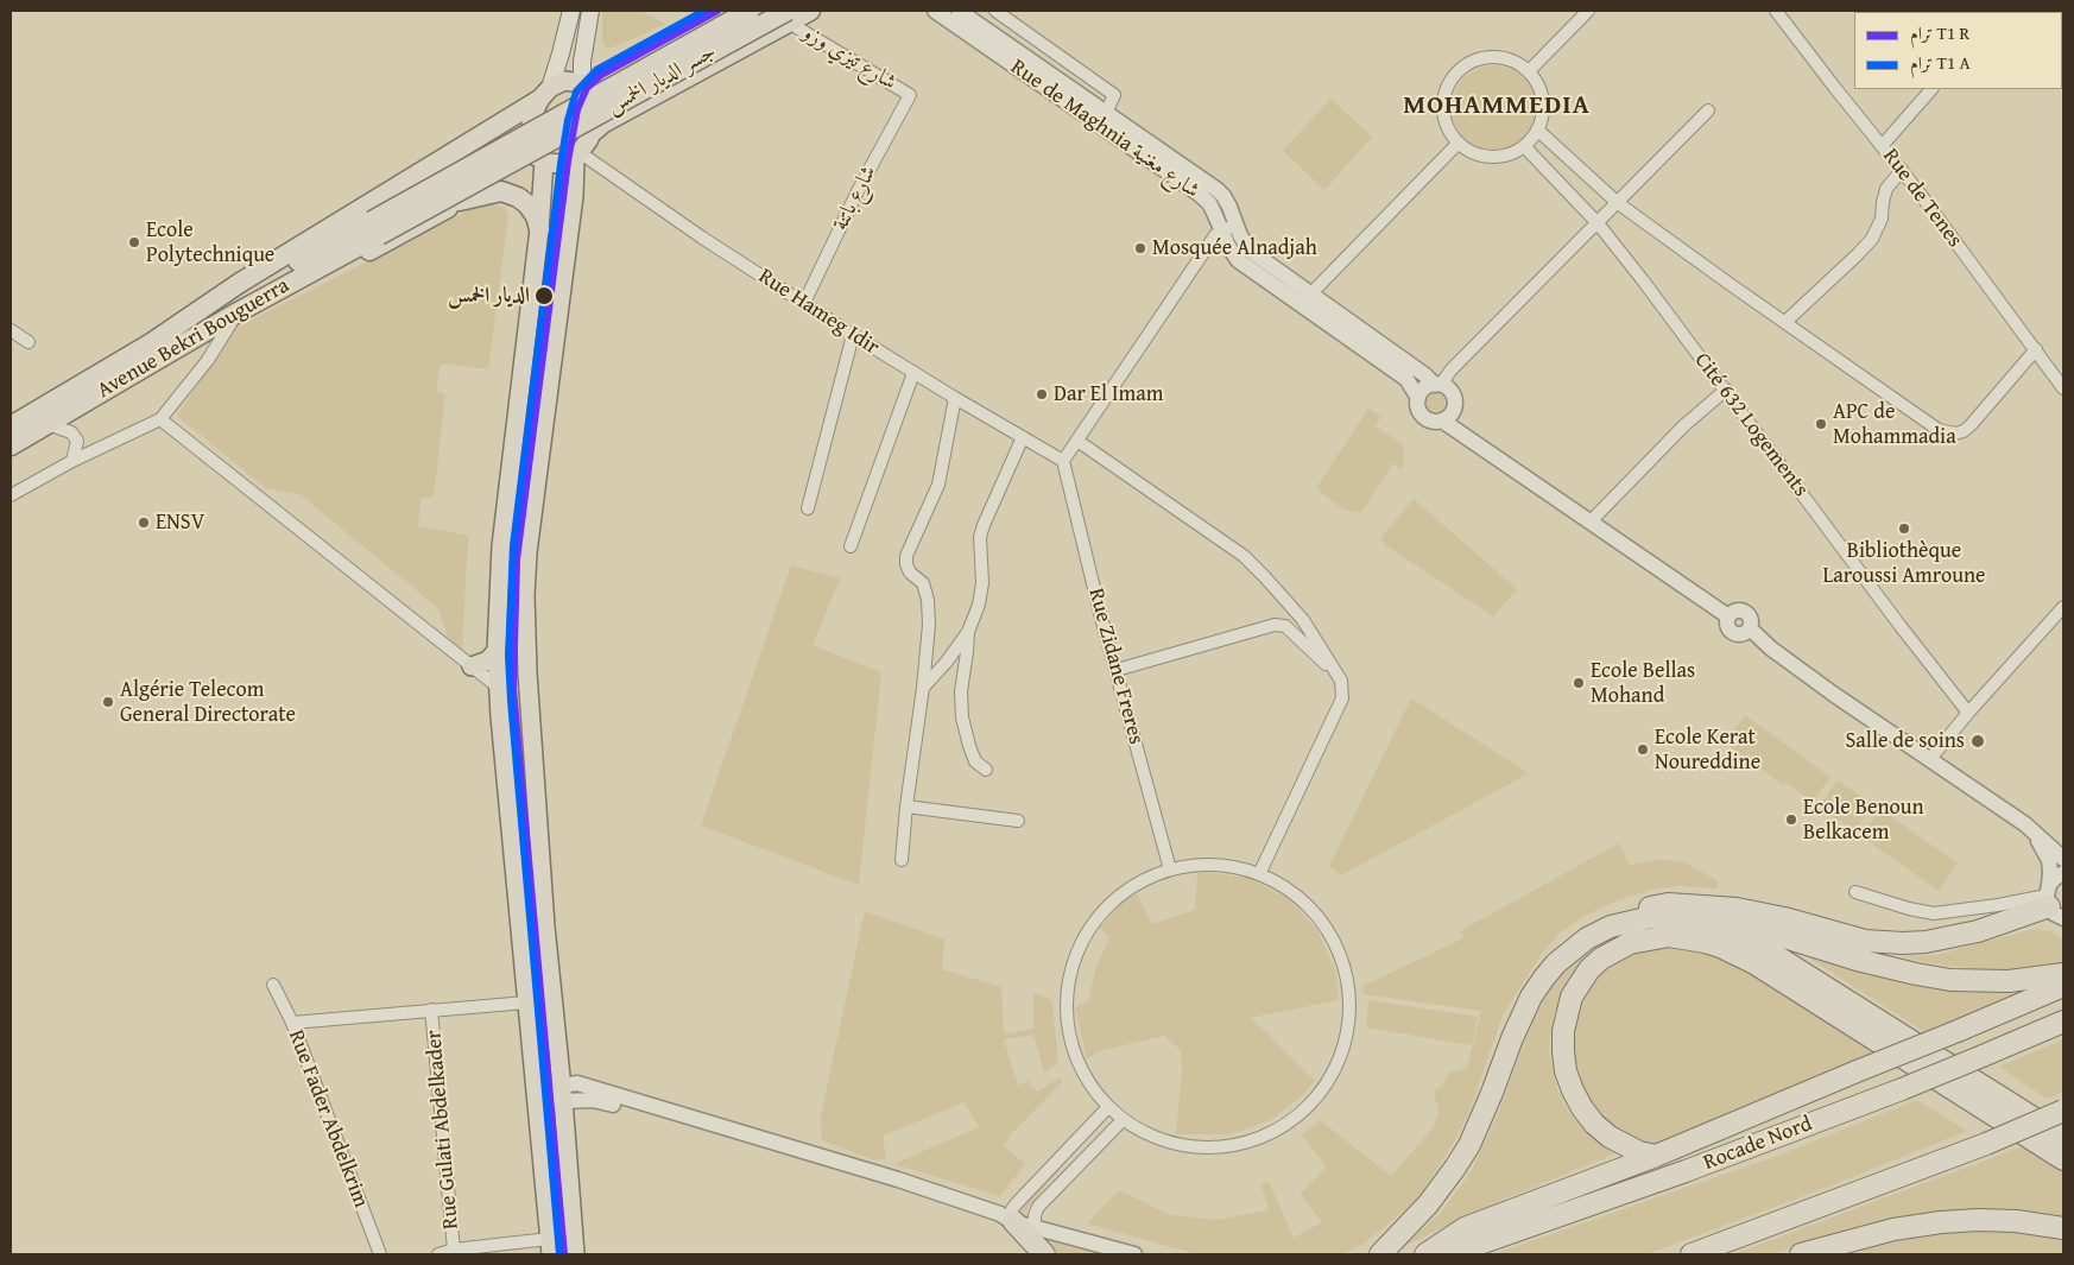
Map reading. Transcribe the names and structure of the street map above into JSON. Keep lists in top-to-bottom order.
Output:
{
  "streets": {
    "highway": ["جسر الديار الخمس", "Avenue Bekri Bouguerra", "Rocade Nord"],
    "street": [
      "شارع تيزي وزو",
      "Rue de Maghnia شارع مغنية",
      "شارع باتنة",
      "Rue de Tenes",
      "Rue Hameg Idir",
      "Cité 632 Logements",
      "Rue Zidane Freres",
      "Rue Fader Abdelkrim",
      "Rue Gulati Abdelkader"
    ]
  },
  "crossings": [
    ["شارع تيزي وزو", "جسر الديار الخمس"],
    ["شارع تيزي وزو", "شارع باتنة"],
    ["جسر الديار الخمس", "Avenue Bekri Bouguerra"],
    ["شارع باتنة", "Rue Hameg Idir"],
    ["Rue Hameg Idir", "Rue Zidane Freres"]
  ],
  "districts": ["MOHAMMEDIA"],
  "places": [
    "Ecole Polytechnique",
    "Mosquée Alnadjah",
    "الديار الخمس",
    "Dar El Imam",
    "APC de Mohammadia",
    "ENSV",
    "Bibliothèque Laroussi Amroune",
    "Ecole Bellas Mohand",
    "Algérie Telecom General Directorate",
    "Salle de soins",
    "Ecole Kerat Noureddine",
    "Ecole Benoun Belkacem"
  ],
  "legend": ["ترام T1 R", "ترام T1 A"]
}
